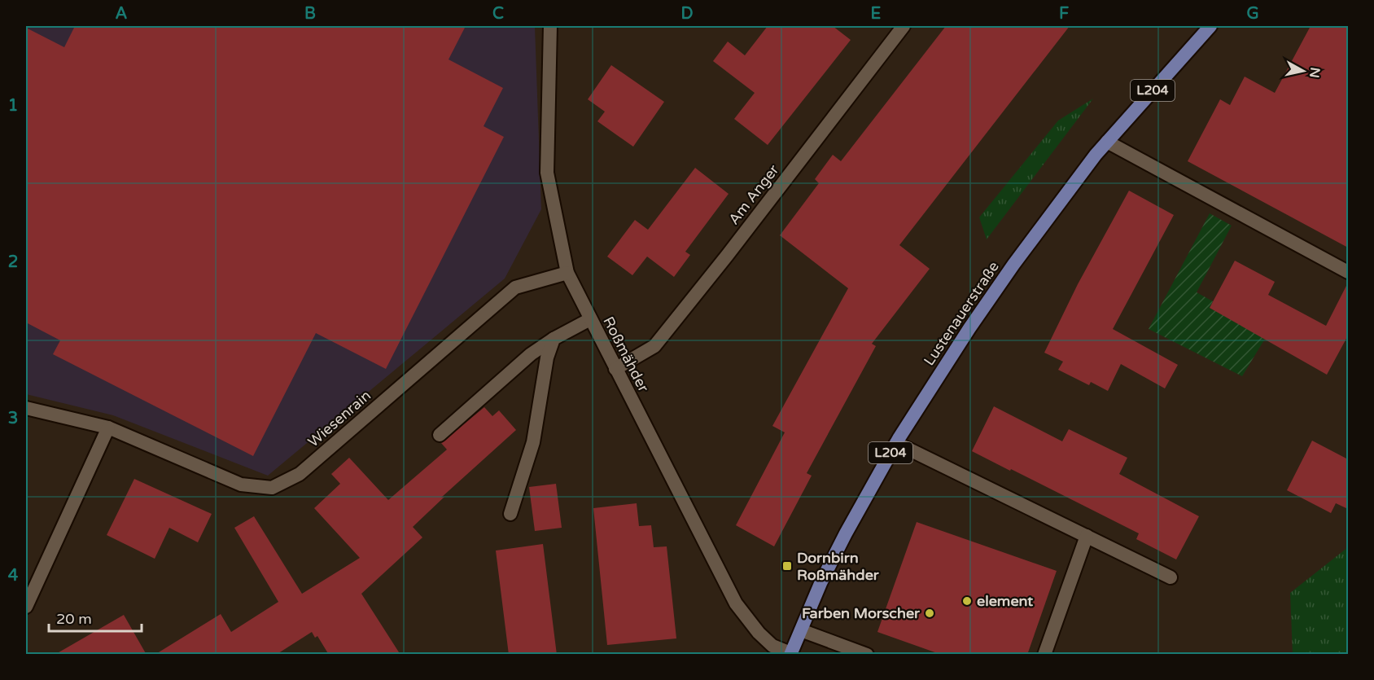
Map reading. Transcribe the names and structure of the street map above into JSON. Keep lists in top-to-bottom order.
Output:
{
  "streets": {
    "main road": ["L204", "Lustenauerstraße"],
    "street": ["Am Anger", "Roßmähder", "Wiesenrain"]
  },
  "crossings": [
    ["Am Anger", "Roßmähder"],
    ["Lustenauerstraße", "Roßmähder"],
    ["Roßmähder", "Wiesenrain"]
  ],
  "places": {
    "transit": ["Dornbirn Roßmähder"],
    "other": ["element", "Farben Morscher"]
  },
  "scale_bar": "20 m",
  "north": "right",
  "grid": {
    "columns": [
      "A",
      "B",
      "C",
      "D",
      "E",
      "F",
      "G"
    ],
    "rows": [
      "1",
      "2",
      "3",
      "4"
    ]
  }
}
